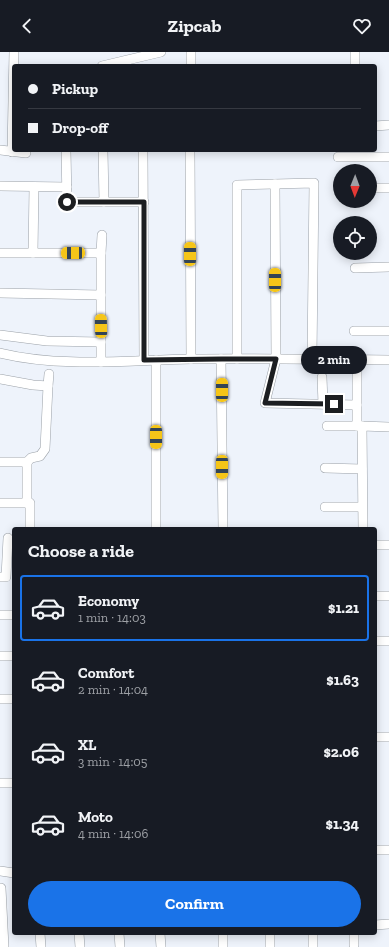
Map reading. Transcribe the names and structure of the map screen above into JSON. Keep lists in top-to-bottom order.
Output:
{
  "north": "bottom",
  "page": {
    "header": "Zipcab",
    "banner": ["Pickup", "Drop-off"],
    "bubble": "2 min",
    "heading": "Choose a ride",
    "list": [
      {
        "name": "Economy",
        "note": "1 min · 14:03",
        "value": "$1.21"
      },
      {
        "name": "Comfort",
        "note": "2 min · 14:04",
        "value": "$1.63"
      },
      {
        "name": "XL",
        "note": "3 min · 14:05",
        "value": "$2.06"
      },
      {
        "name": "Moto",
        "note": "4 min · 14:06",
        "value": "$1.34"
      }
    ],
    "buttons": "Confirm"
  }
}
